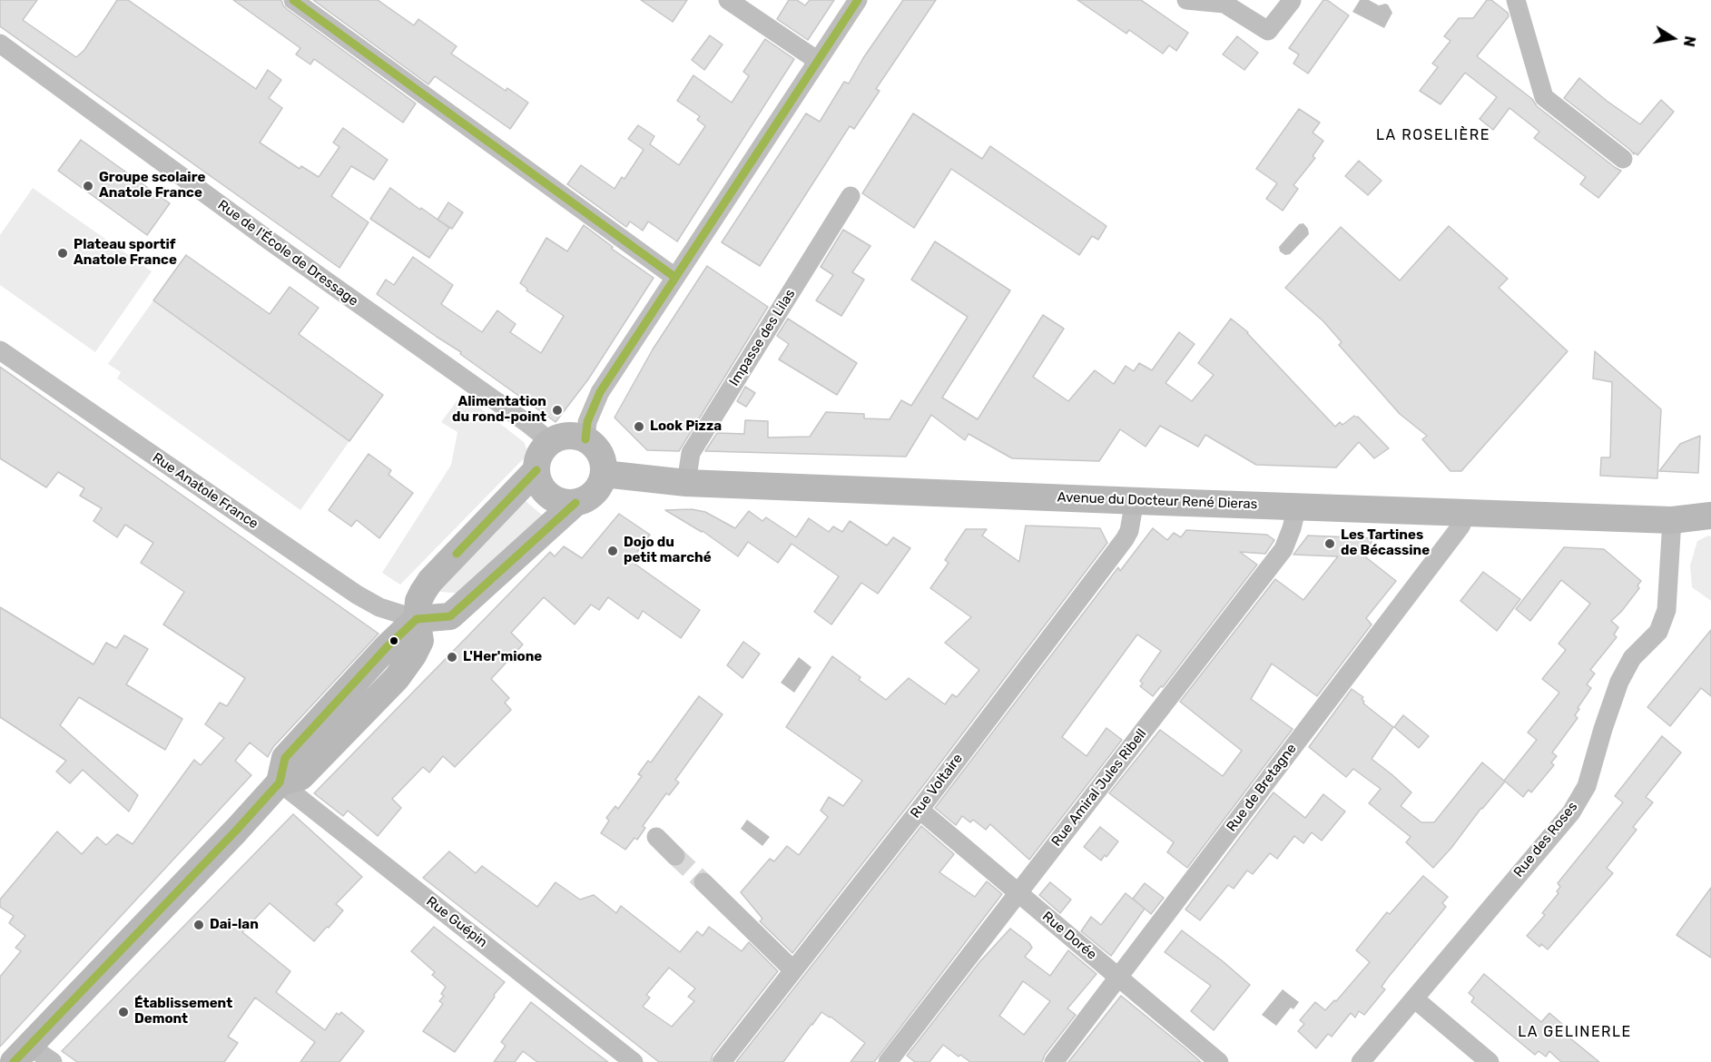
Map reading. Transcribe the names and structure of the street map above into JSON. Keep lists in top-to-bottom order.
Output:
{
  "streets": {
    "main road": ["Avenue du Docteur René Dieras"],
    "street": [
      "Rue de l'École de Dressage",
      "Impasse des Lilas",
      "Rue Anatole France",
      "Rue Voltaire",
      "Rue Amiral Jules Ribell",
      "Rue de Bretagne",
      "Rue des Roses",
      "Rue Guépin",
      "Rue Dorée"
    ]
  },
  "crossings": [
    ["Rue de l'École de Dressage", "Avenue du Docteur René Dieras"],
    ["Impasse des Lilas", "Avenue du Docteur René Dieras"],
    ["Avenue du Docteur René Dieras", "Rue Voltaire"],
    ["Avenue du Docteur René Dieras", "Rue Amiral Jules Ribell"],
    ["Avenue du Docteur René Dieras", "Rue de Bretagne"],
    ["Avenue du Docteur René Dieras", "Rue des Roses"],
    ["Rue Voltaire", "Rue Dorée"],
    ["Rue Amiral Jules Ribell", "Rue Dorée"],
    ["Rue de Bretagne", "Rue Dorée"]
  ],
  "districts": ["LA ROSELIÈRE", "LA GELINERLE"],
  "places": [
    "Groupe scolaire Anatole France",
    "Plateau sportif Anatole France",
    "Alimentation du rond-point",
    "Look Pizza",
    "Les Tartines de Bécassine",
    "Dojo du petit marché",
    "L'Her'mione",
    "Dai-lan",
    "Établissement Demont"
  ],
  "north": "right"
}
